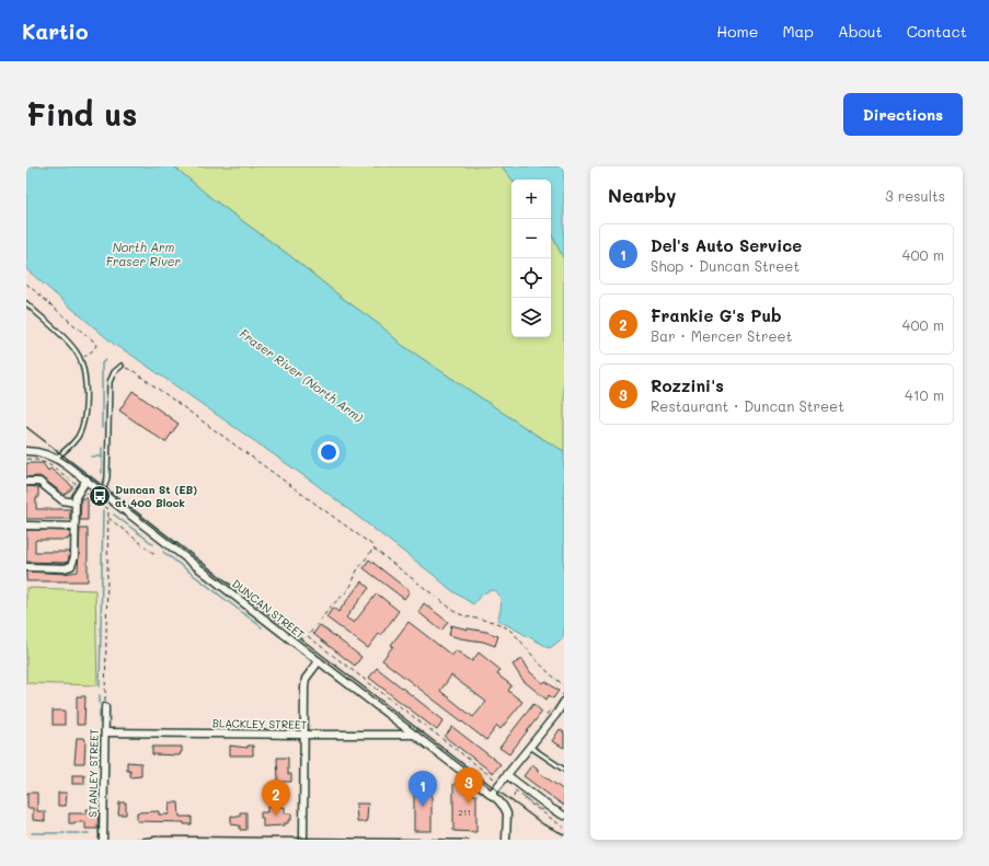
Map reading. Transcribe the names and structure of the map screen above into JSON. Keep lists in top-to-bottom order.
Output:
{
  "streets": {
    "street": ["DUNCAN STREET", "BLACKLEY STREET", "STANLEY STREET"]
  },
  "crossings": [
    ["DUNCAN STREET", "BLACKLEY STREET"],
    ["BLACKLEY STREET", "STANLEY STREET"]
  ],
  "water": ["North Arm Fraser River", "Fraser River (North Arm)"],
  "places": {
    "bus stop": ["Duncan St (EB) at 400 Block"]
  },
  "house_numbers": ["211"],
  "page": {
    "header": "Kartio",
    "nav": [
      "Home",
      "Map",
      "About",
      "Contact"
    ],
    "buttons": "Directions",
    "title": "Find us",
    "heading": ["Nearby", "3 results"],
    "map_buttons": ["+", "−"],
    "list": [
      {
        "mark": "1",
        "name": "Del's Auto Service",
        "note": "Shop · Duncan Street",
        "value": "400 m"
      },
      {
        "mark": "2",
        "name": "Frankie G's Pub",
        "note": "Bar · Mercer Street",
        "value": "400 m"
      },
      {
        "mark": "3",
        "name": "Rozzini's",
        "note": "Restaurant · Duncan Street",
        "value": "410 m"
      }
    ],
    "pins": ["3", "1", "2"]
  }
}
